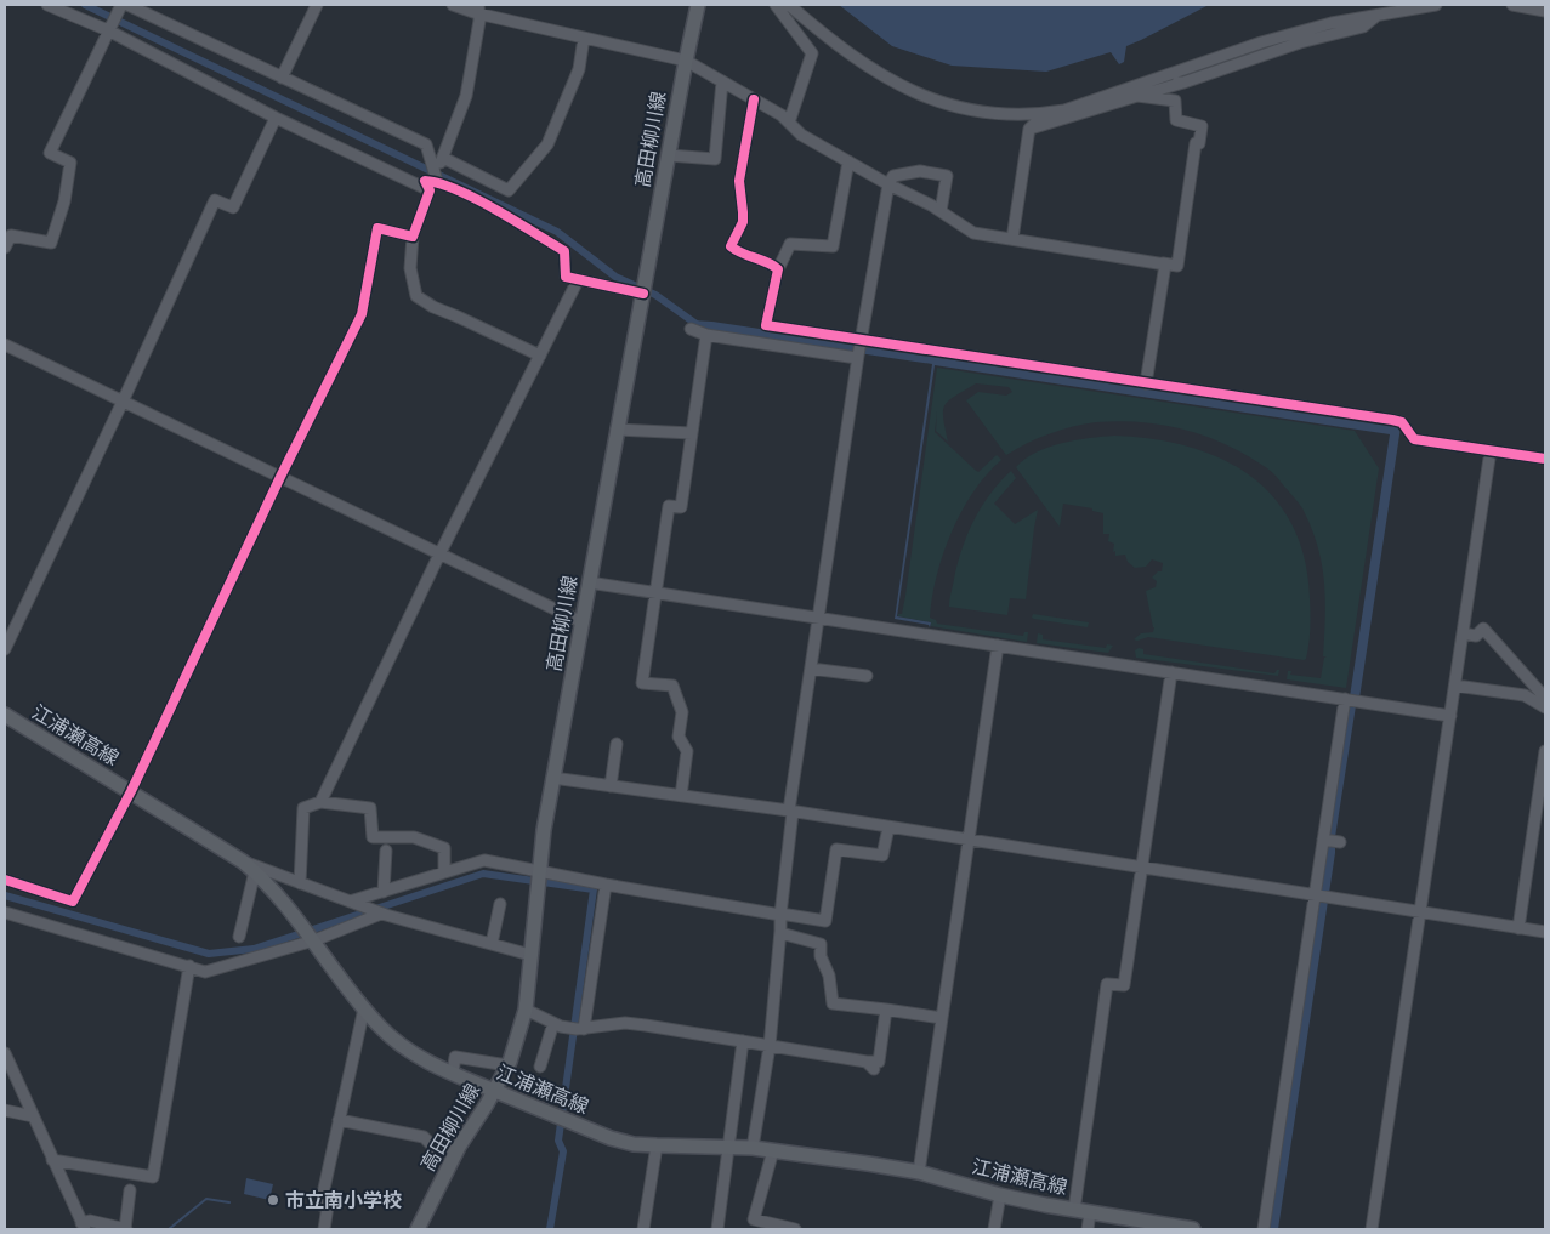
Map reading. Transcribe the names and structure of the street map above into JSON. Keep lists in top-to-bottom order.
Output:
{
  "streets": {
    "main road": ["高田柳川線", "江浦瀬高線"]
  },
  "crossings": [
    ["高田柳川線", "江浦瀬高線"]
  ],
  "places": ["市立南小学校"]
}
